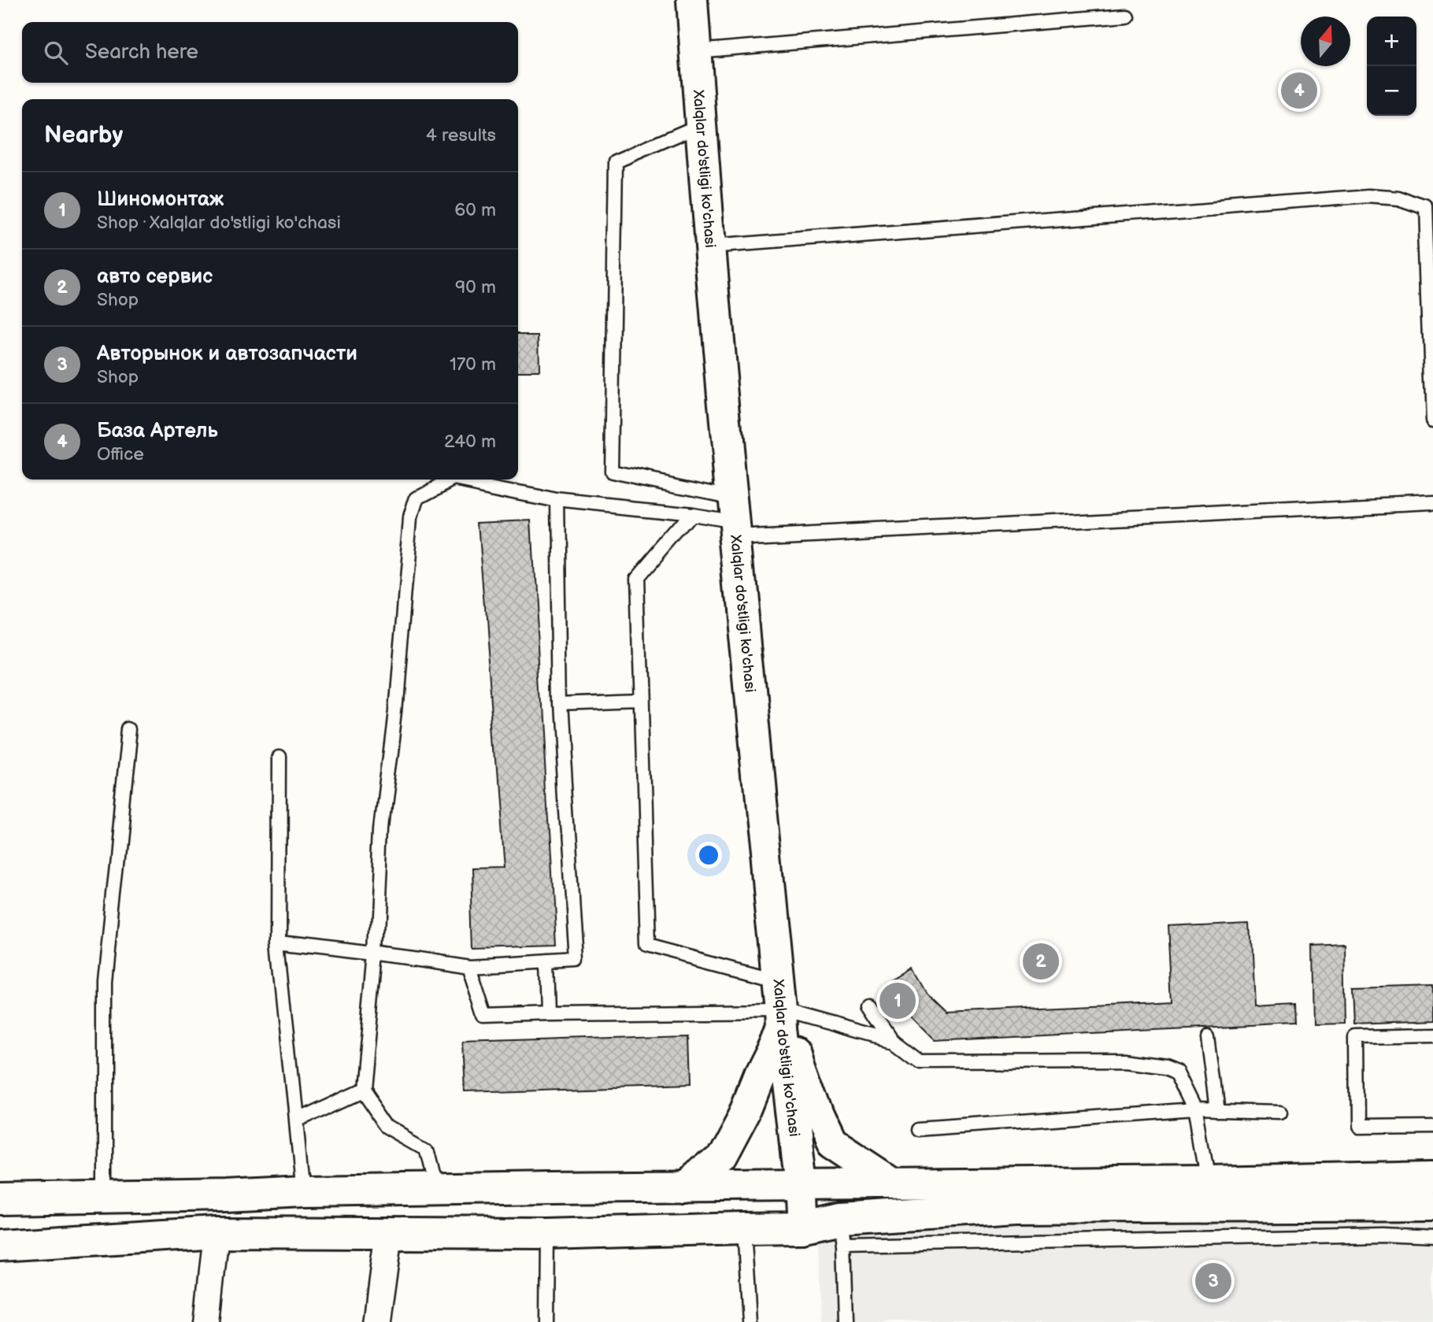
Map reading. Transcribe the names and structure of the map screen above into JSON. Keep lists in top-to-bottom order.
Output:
{
  "streets": {
    "main road": ["Xalqlar do'stligi ko'chasi"]
  },
  "north": "top",
  "page": {
    "map_buttons": ["+", "−"],
    "search": "Search here",
    "pins": [
      "4",
      "2",
      "1",
      "3"
    ],
    "heading": ["Nearby", "4 results"],
    "list": [
      {
        "mark": "1",
        "name": "Шиномонтаж",
        "note": "Shop · Xalqlar do'stligi ko'chasi",
        "value": "60 m"
      },
      {
        "mark": "2",
        "name": "авто сервис",
        "note": "Shop",
        "value": "90 m"
      },
      {
        "mark": "3",
        "name": "Авторынок и автозапчасти",
        "note": "Shop",
        "value": "170 m"
      },
      {
        "mark": "4",
        "name": "База Артель",
        "note": "Office",
        "value": "240 m"
      }
    ]
  }
}
